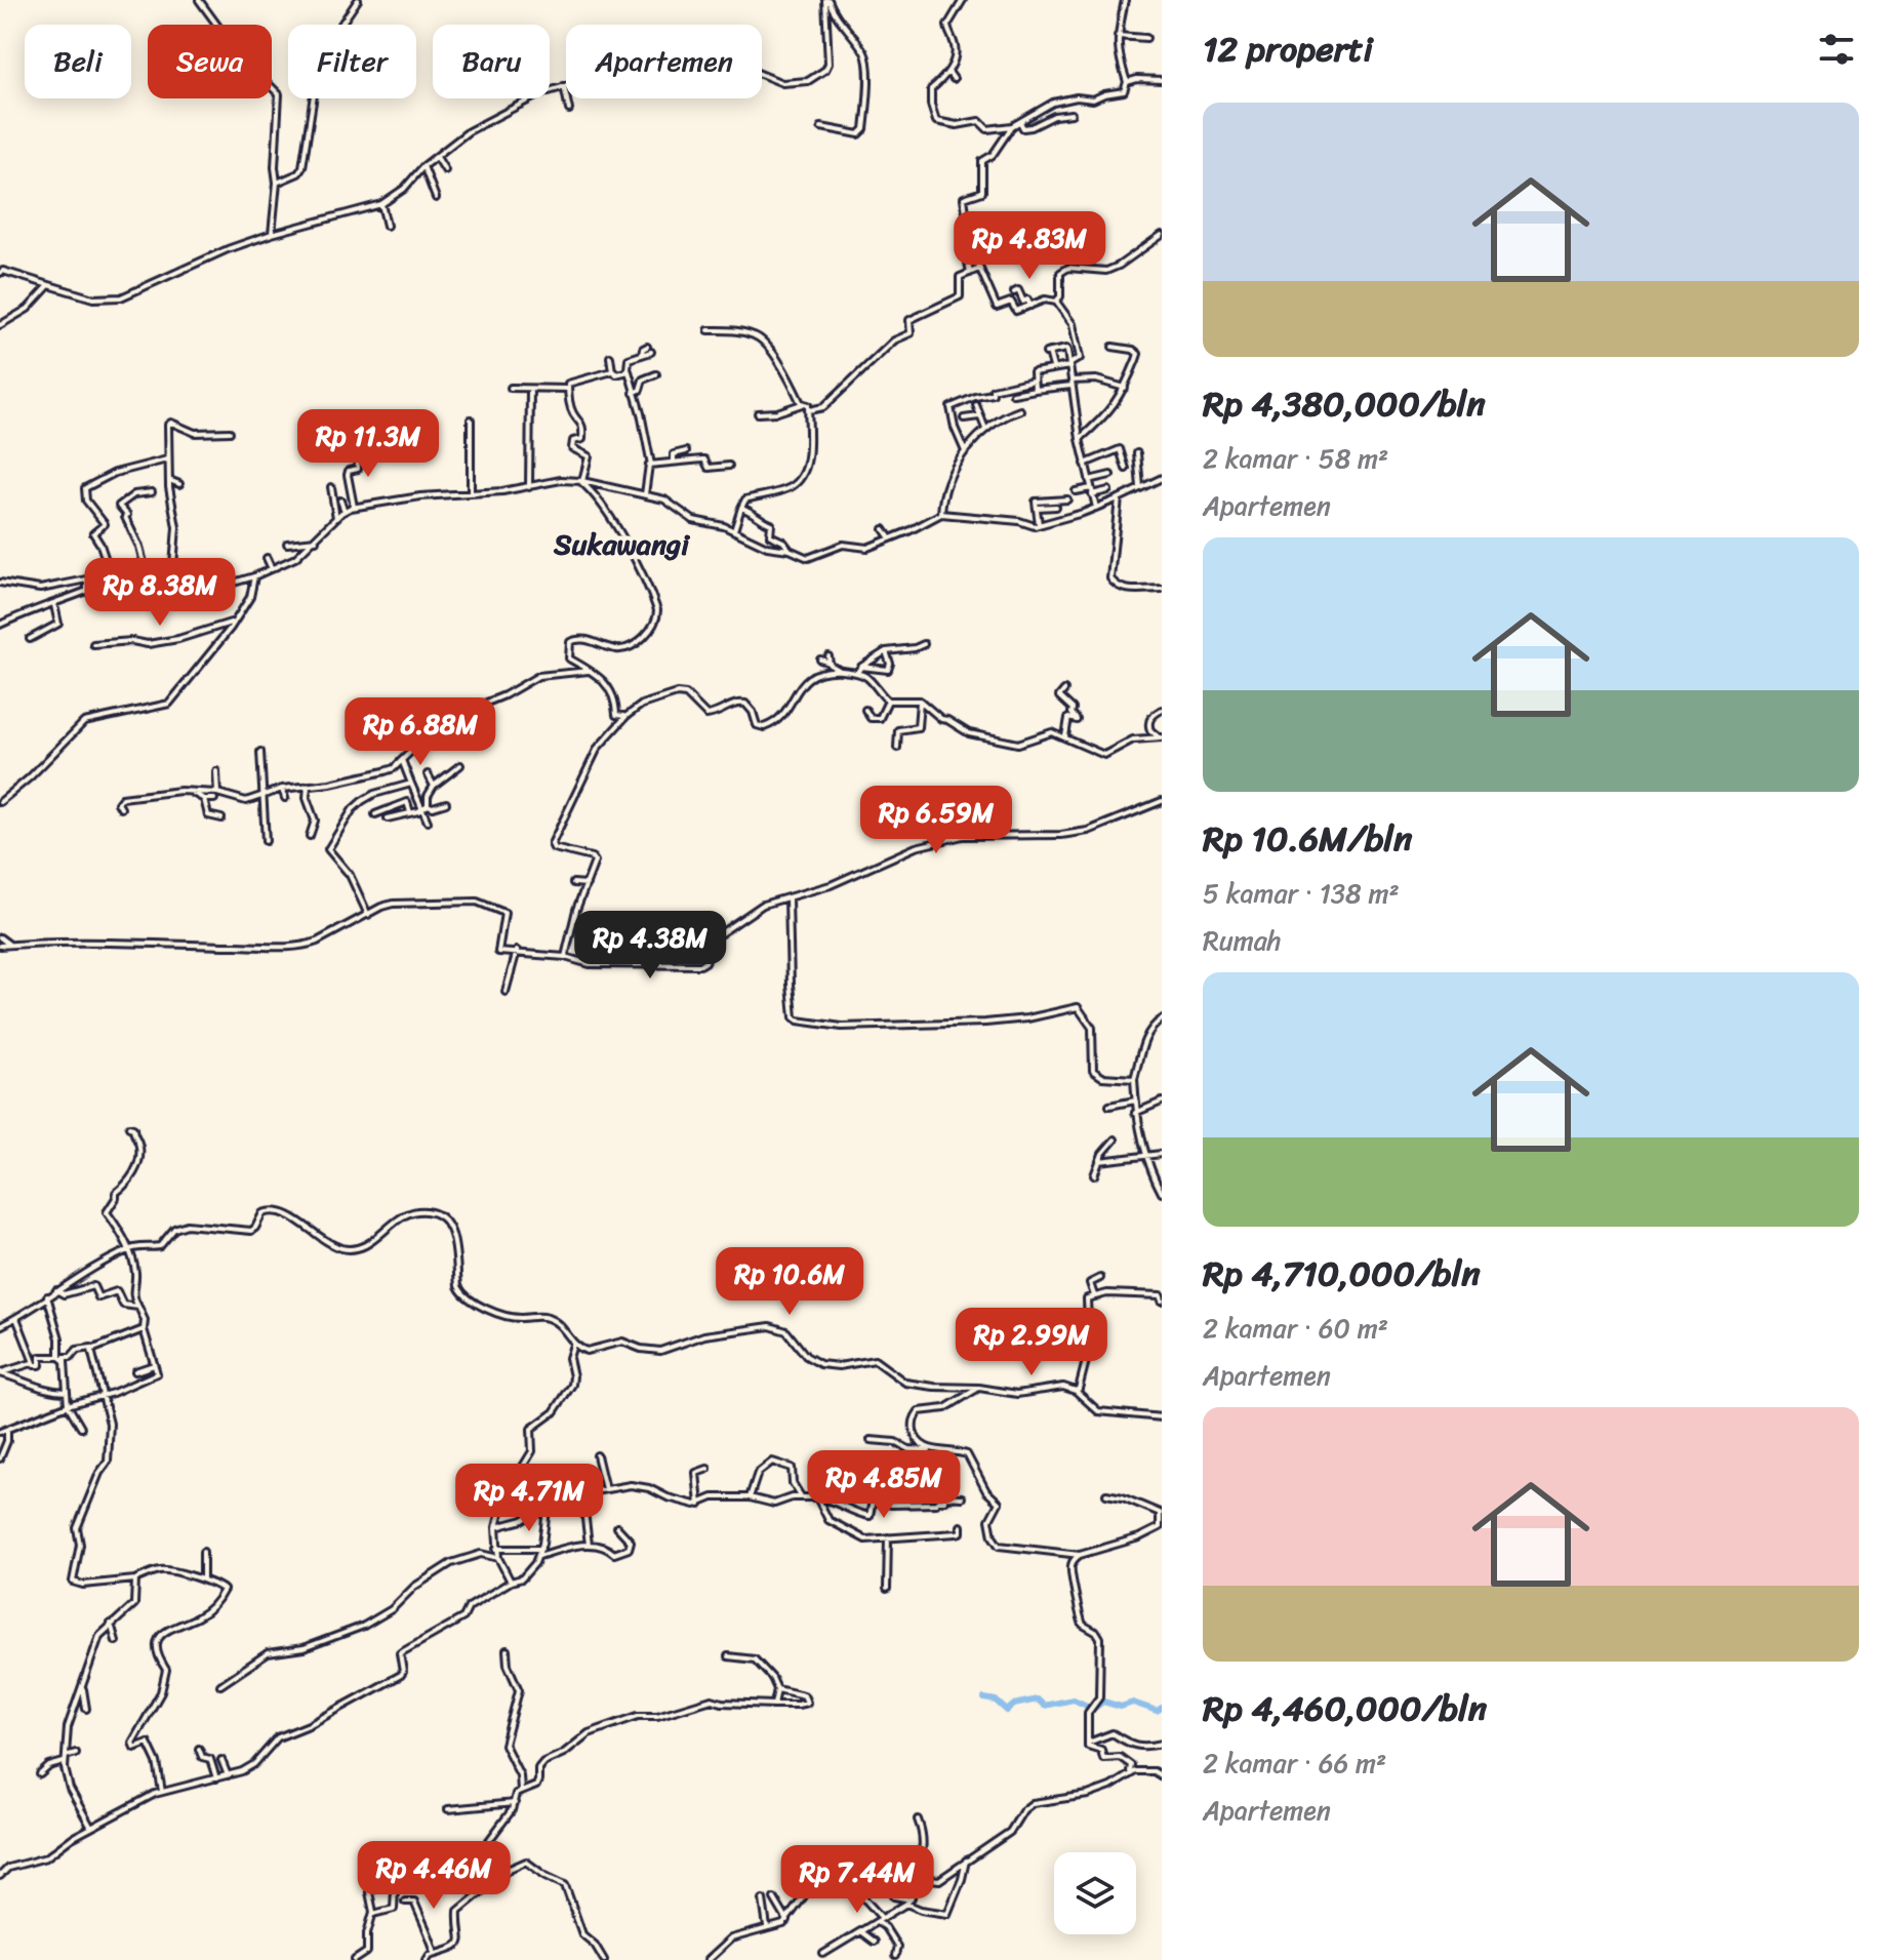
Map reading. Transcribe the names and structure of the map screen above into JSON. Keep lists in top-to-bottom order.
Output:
{
  "districts": ["Sukawangi"],
  "page": {
    "heading": "12 properti",
    "chip": [
      "Beli",
      "Sewa",
      "Filter",
      "Baru",
      "Apartemen"
    ],
    "list": [
      {
        "name": "Rp 4,380,000/bln",
        "note": "2 kamar · 58 m² · Apartemen"
      },
      {
        "name": "Rp 10.6M/bln",
        "note": "5 kamar · 138 m² · Rumah"
      },
      {
        "name": "Rp 4,710,000/bln",
        "note": "2 kamar · 60 m² · Apartemen"
      },
      {
        "name": "Rp 4,460,000/bln",
        "note": "2 kamar · 66 m² · Apartemen"
      }
    ],
    "price": [
      "Rp 4.83M",
      "Rp 11.3M",
      "Rp 8.38M",
      "Rp 6.88M",
      "Rp 6.59M",
      "Rp 4.38M",
      "Rp 10.6M",
      "Rp 2.99M",
      "Rp 4.85M",
      "Rp 4.71M",
      "Rp 4.46M",
      "Rp 7.44M"
    ]
  }
}
